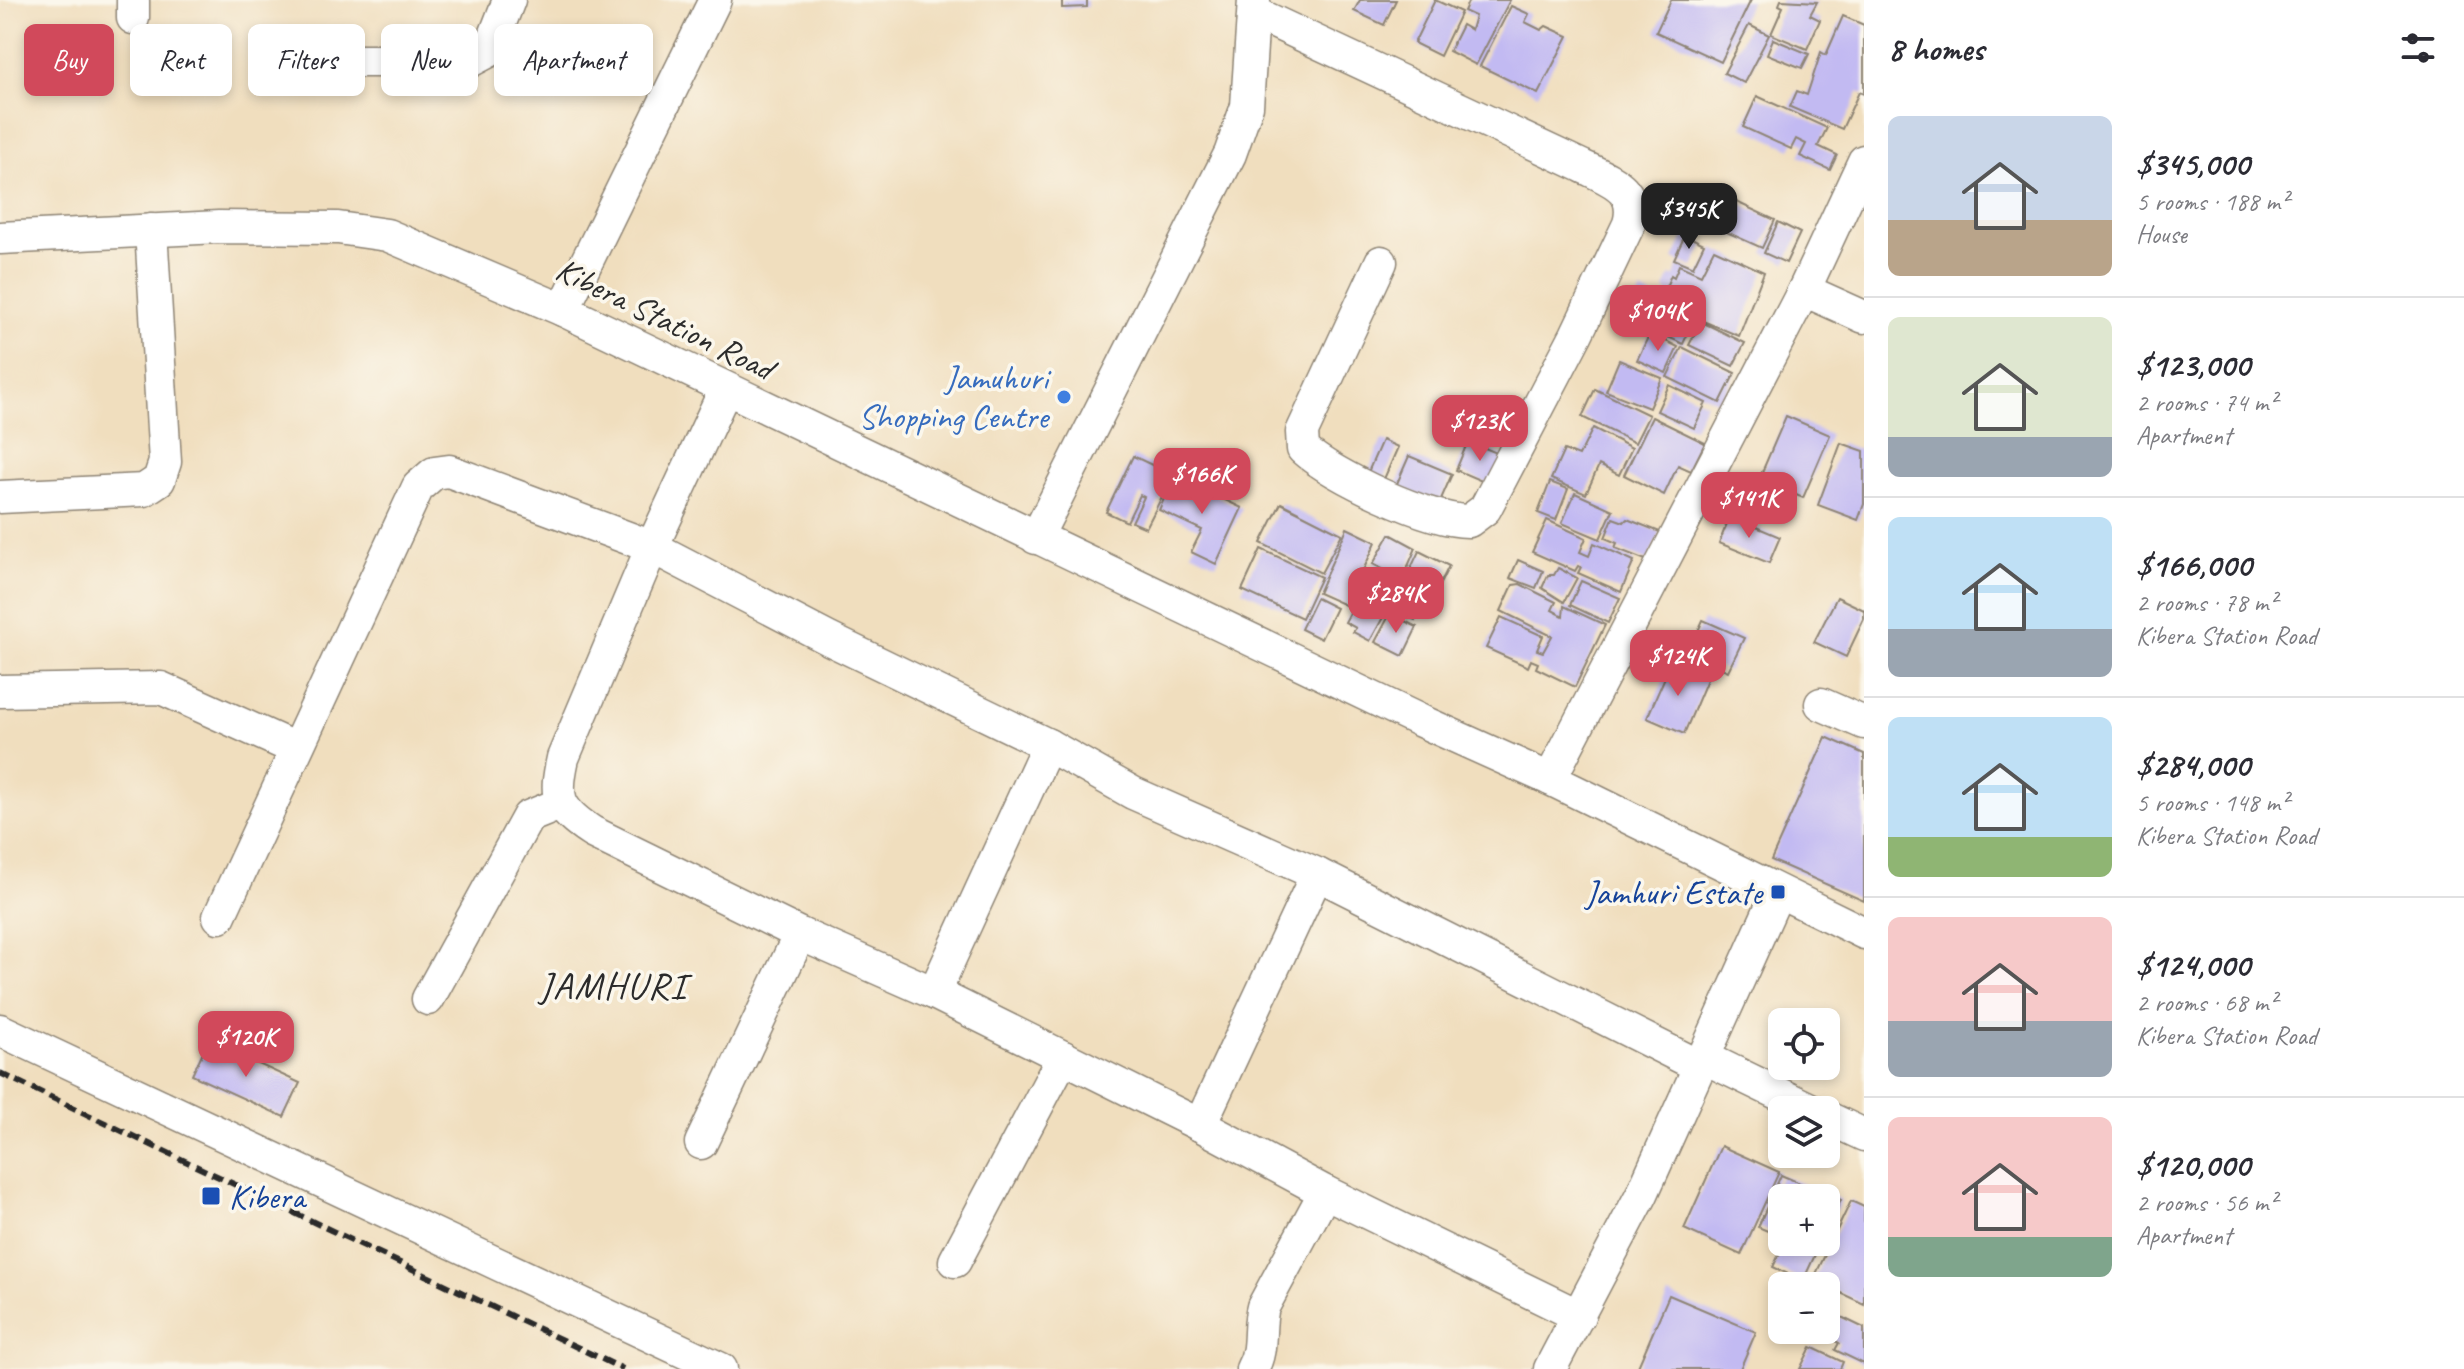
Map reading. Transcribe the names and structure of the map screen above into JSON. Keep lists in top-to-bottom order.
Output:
{
  "streets": {
    "street": ["Kibera Station Road"]
  },
  "districts": ["JAMHURI"],
  "places": {
    "other": ["Jamuhuri Shopping Centre"],
    "transit": ["Jamhuri Estate", "Kibera"]
  },
  "page": {
    "heading": "8 homes",
    "chip": [
      "Buy",
      "Rent",
      "Filters",
      "New",
      "Apartment"
    ],
    "list": [
      {
        "name": "$345,000",
        "note": "5 rooms · 188 m² · House"
      },
      {
        "name": "$123,000",
        "note": "2 rooms · 74 m² · Apartment"
      },
      {
        "name": "$166,000",
        "note": "2 rooms · 78 m² · Kibera Station Road"
      },
      {
        "name": "$284,000",
        "note": "5 rooms · 148 m² · Kibera Station Road"
      },
      {
        "name": "$124,000",
        "note": "2 rooms · 68 m² · Kibera Station Road"
      },
      {
        "name": "$120,000",
        "note": "2 rooms · 56 m² · Apartment"
      }
    ],
    "price": [
      "$345K",
      "$104K",
      "$123K",
      "$166K",
      "$141K",
      "$284K",
      "$124K",
      "$120K"
    ],
    "map_buttons": ["+", "−"]
  }
}
